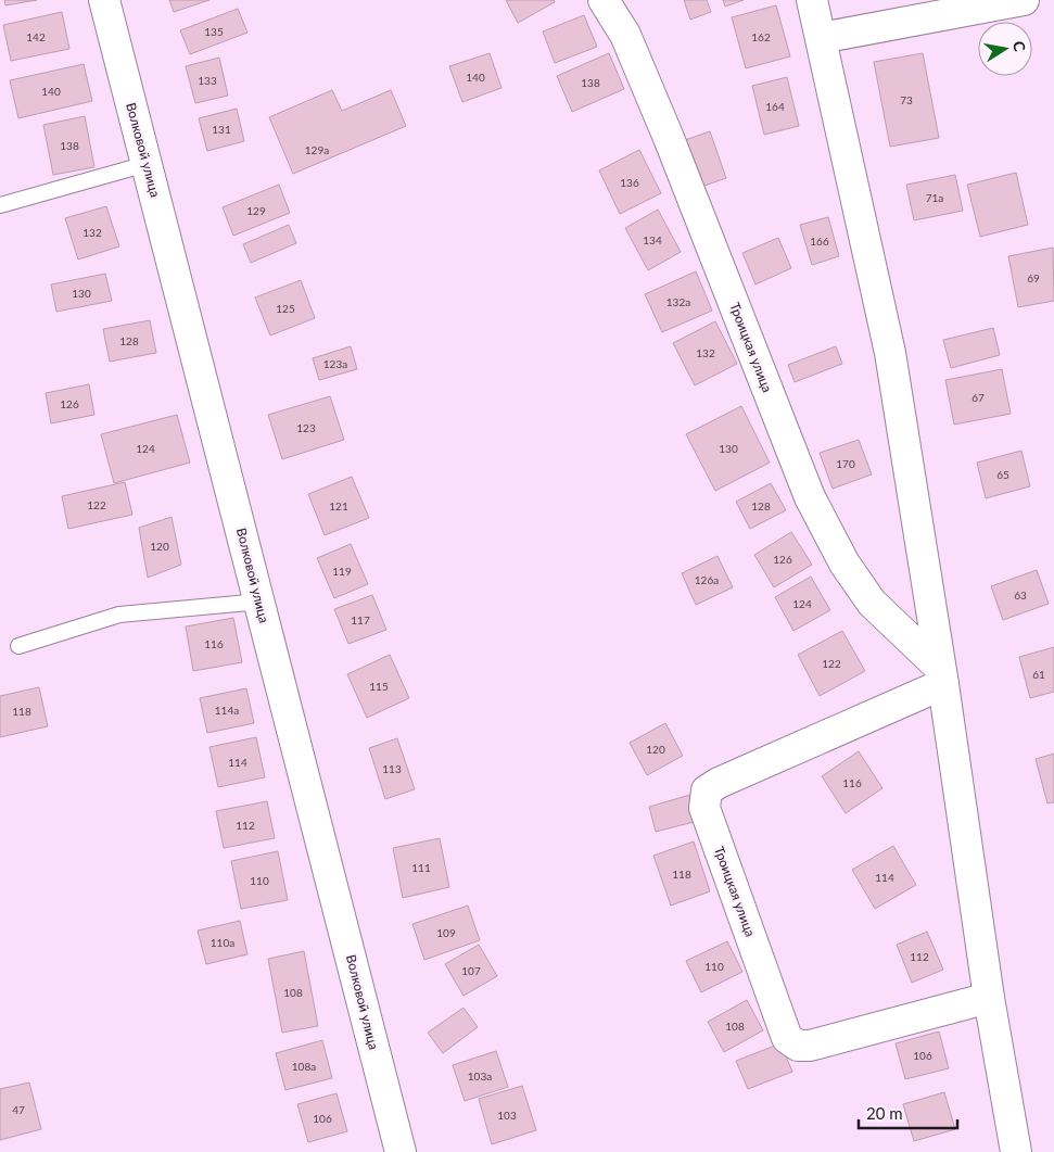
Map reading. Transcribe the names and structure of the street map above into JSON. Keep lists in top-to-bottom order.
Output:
{
  "streets": {
    "street": ["Волковой улица", "Троицкая улица"]
  },
  "house_numbers": [
    "135",
    "142",
    "162",
    "140",
    "133",
    "138",
    "140",
    "73",
    "164",
    "131",
    "138",
    "129а",
    "136",
    "71а",
    "129",
    "132",
    "134",
    "166",
    "69",
    "130",
    "132а",
    "125",
    "128",
    "132",
    "123а",
    "67",
    "126",
    "123",
    "124",
    "130",
    "170",
    "65",
    "122",
    "121",
    "128",
    "120",
    "126",
    "119",
    "126а",
    "63",
    "124",
    "117",
    "116",
    "122",
    "61",
    "115",
    "114а",
    "118",
    "120",
    "114",
    "113",
    "116",
    "112",
    "111",
    "118",
    "114",
    "110",
    "109",
    "110а",
    "112",
    "110",
    "107",
    "108",
    "108",
    "106",
    "108а",
    "103а",
    "47",
    "103",
    "106"
  ],
  "scale_bar": "20 m",
  "north": "right"
}
